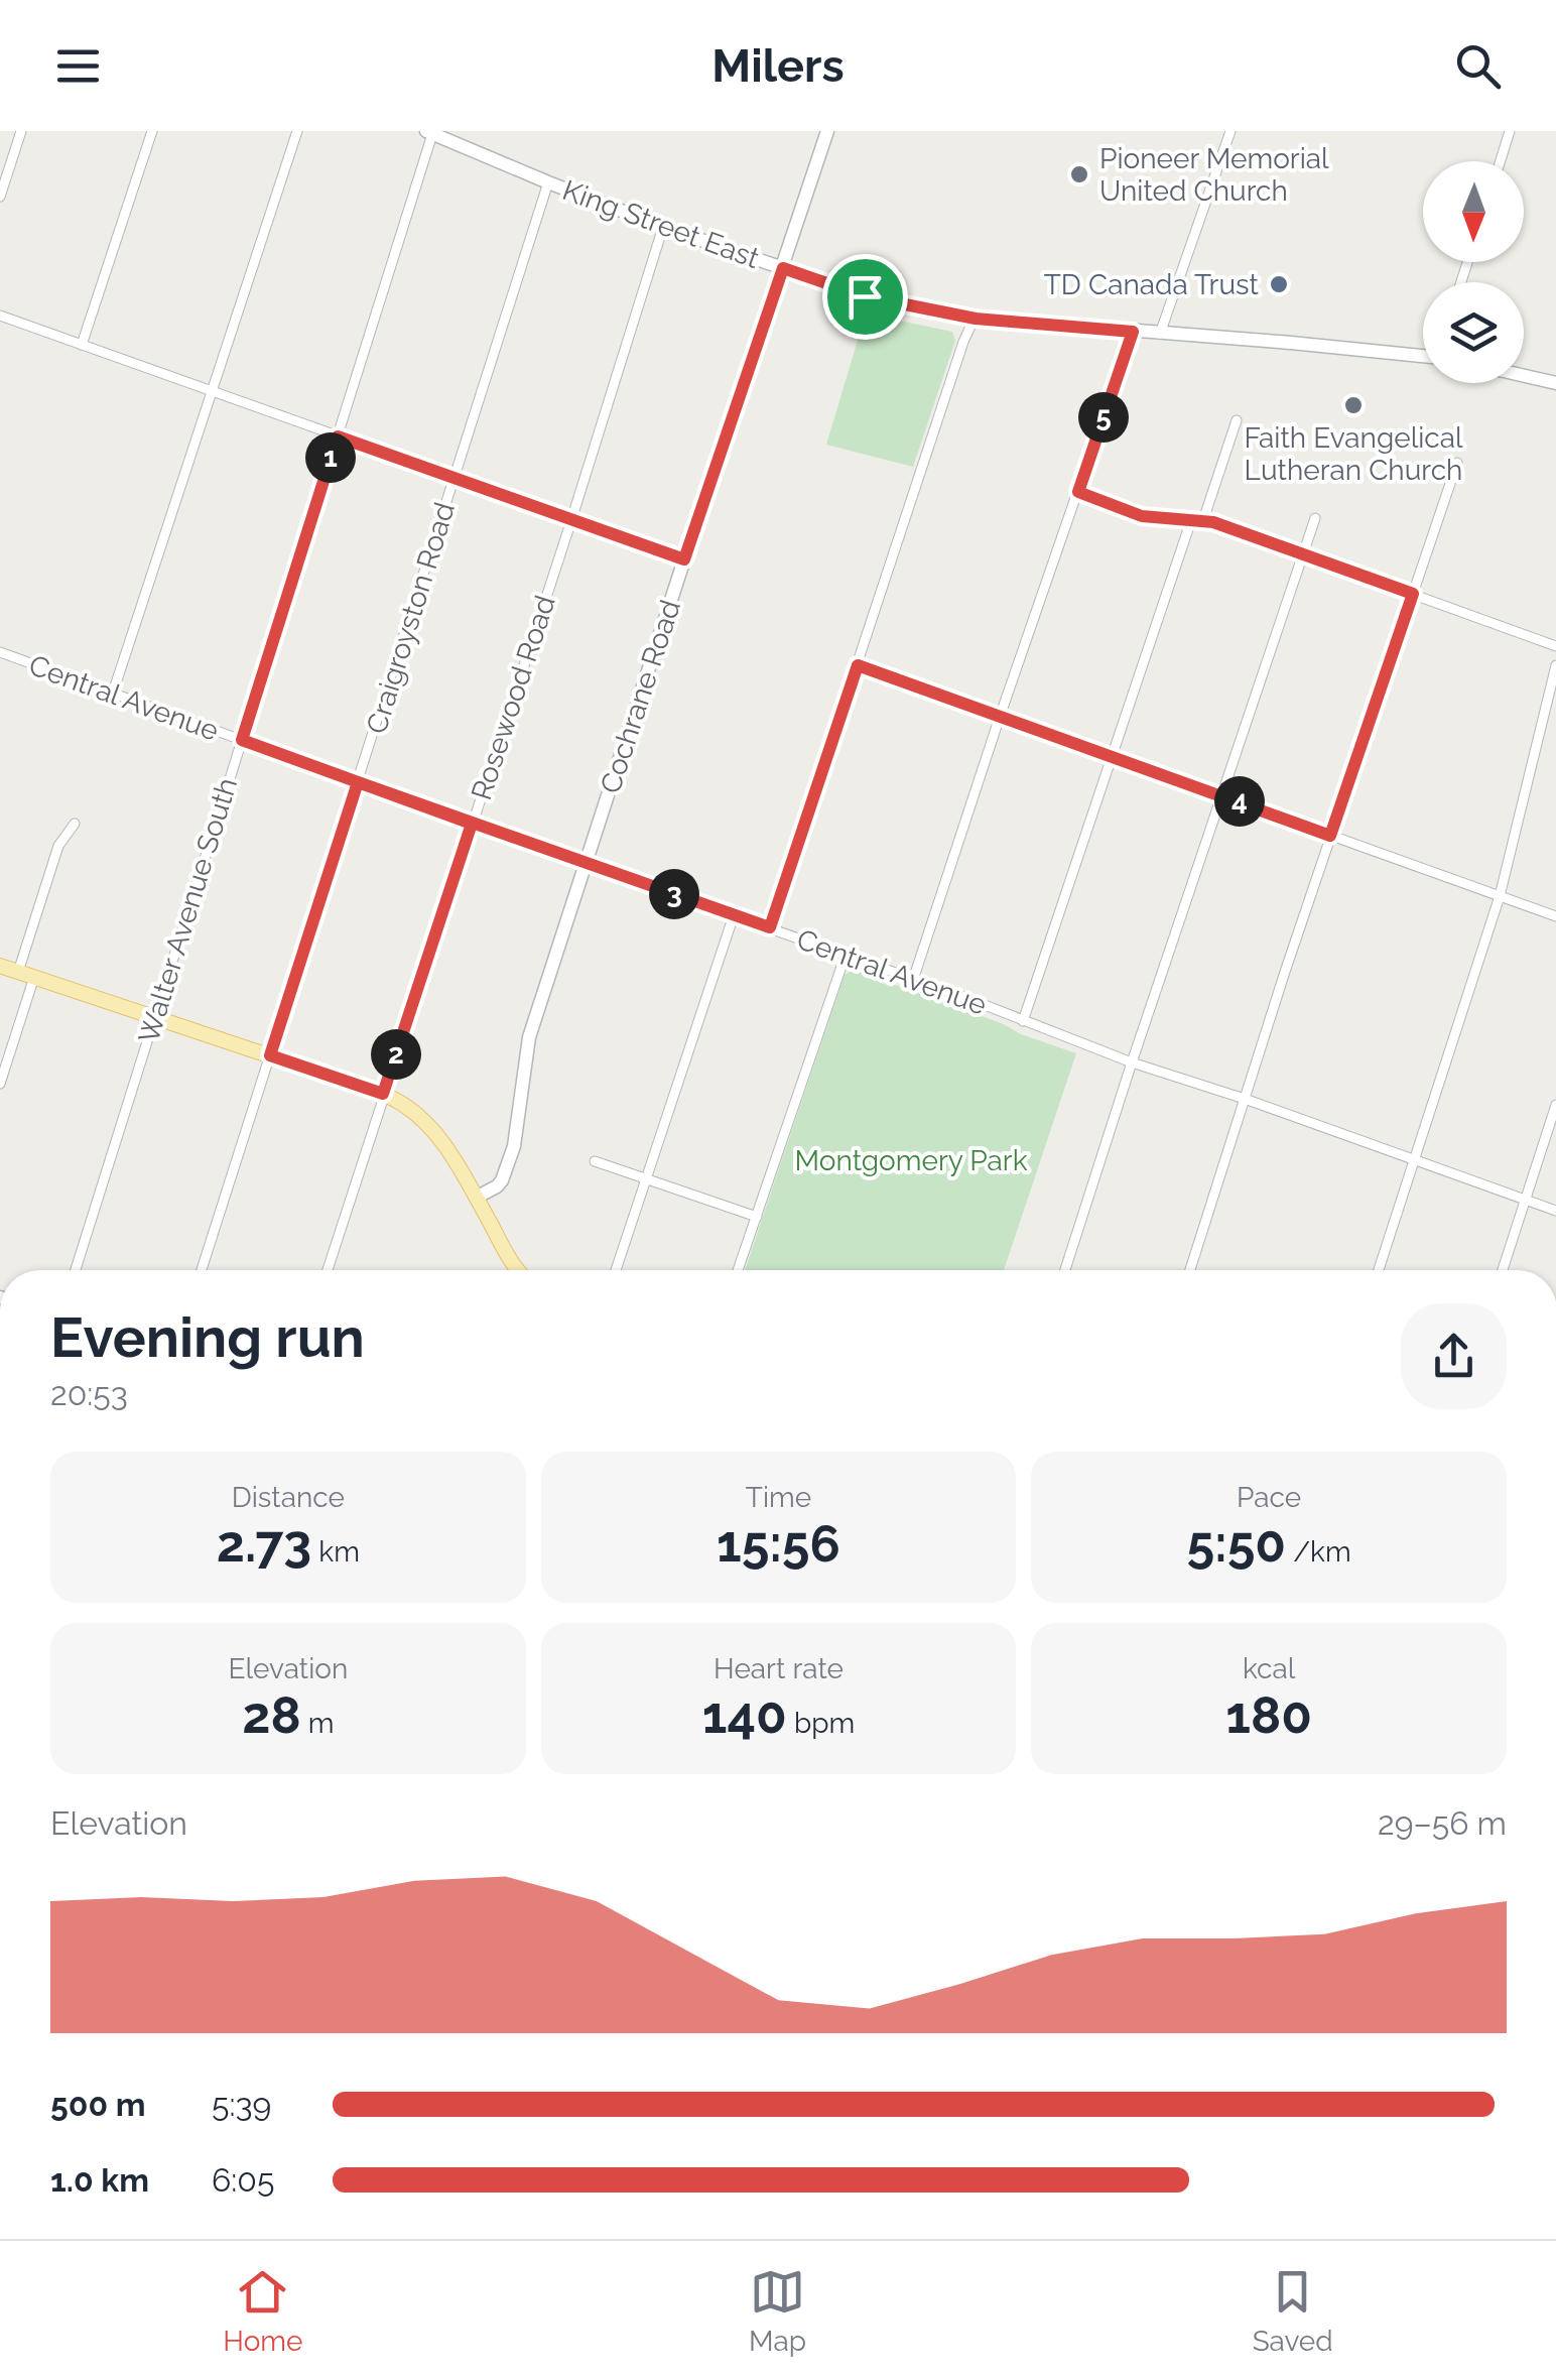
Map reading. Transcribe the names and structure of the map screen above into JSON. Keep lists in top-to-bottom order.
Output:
{
  "streets": {
    "street": [
      "King Street East",
      "Craigroyston Road",
      "Cochrane Road",
      "Central Avenue",
      "Rosewood Road",
      "Walter Avenue South"
    ]
  },
  "crossings": [
    ["King Street East", "Craigroyston Road"],
    ["King Street East", "Cochrane Road"],
    ["King Street East", "Rosewood Road"],
    ["King Street East", "Walter Avenue South"],
    ["Craigroyston Road", "Central Avenue"],
    ["Cochrane Road", "Central Avenue"],
    ["Central Avenue", "Rosewood Road"],
    ["Central Avenue", "Walter Avenue South"]
  ],
  "parks": ["Montgomery Park"],
  "places": ["Pioneer Memorial United Church", "TD Canada Trust", "Faith Evangelical Lutheran Church"],
  "north": "bottom",
  "page": {
    "header": "Milers",
    "pins": [
      "5",
      "1",
      "4",
      "3",
      "2"
    ],
    "heading": ["Evening run", "20:53"],
    "stats": [
      ["Distance", "2.73 km"],
      ["Time", "15:56"],
      ["Pace", "5:50 /km"],
      ["Elevation", "28 m"],
      ["Heart rate", "140 bpm"],
      ["kcal", "180"]
    ],
    "chart": ["Elevation", "29–56 m"],
    "list": [
      {
        "name": "500 m",
        "note": "5:39"
      },
      {
        "name": "1.0 km",
        "note": "6:05"
      }
    ],
    "tabs": ["Home", "Map", "Saved"]
  }
}
